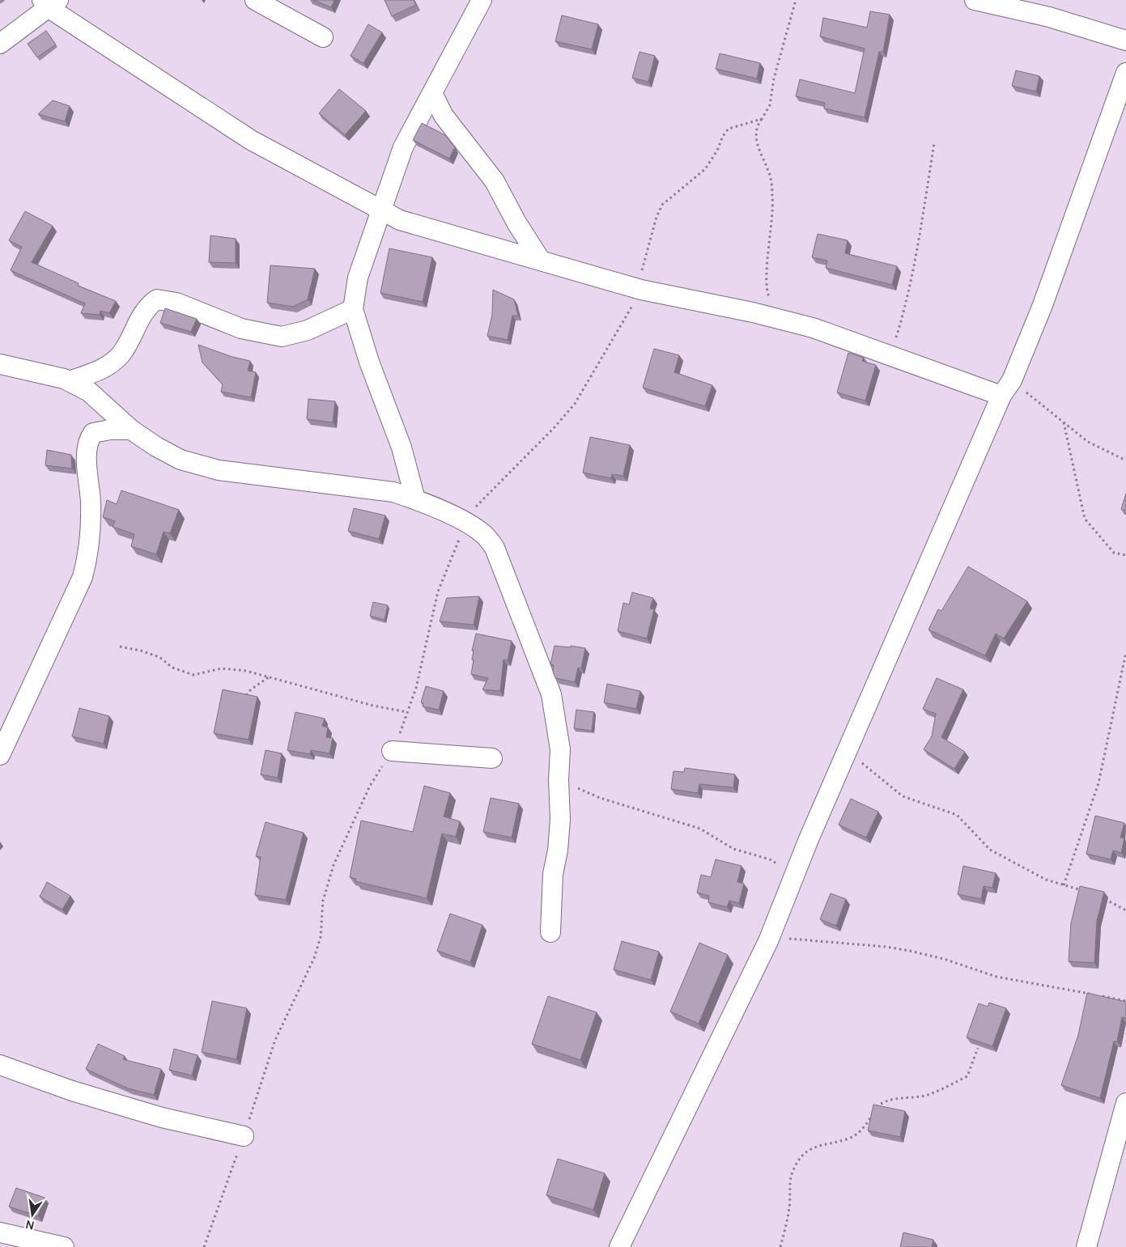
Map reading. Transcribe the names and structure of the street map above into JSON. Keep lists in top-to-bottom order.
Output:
{
  "north": "bottom"
}
